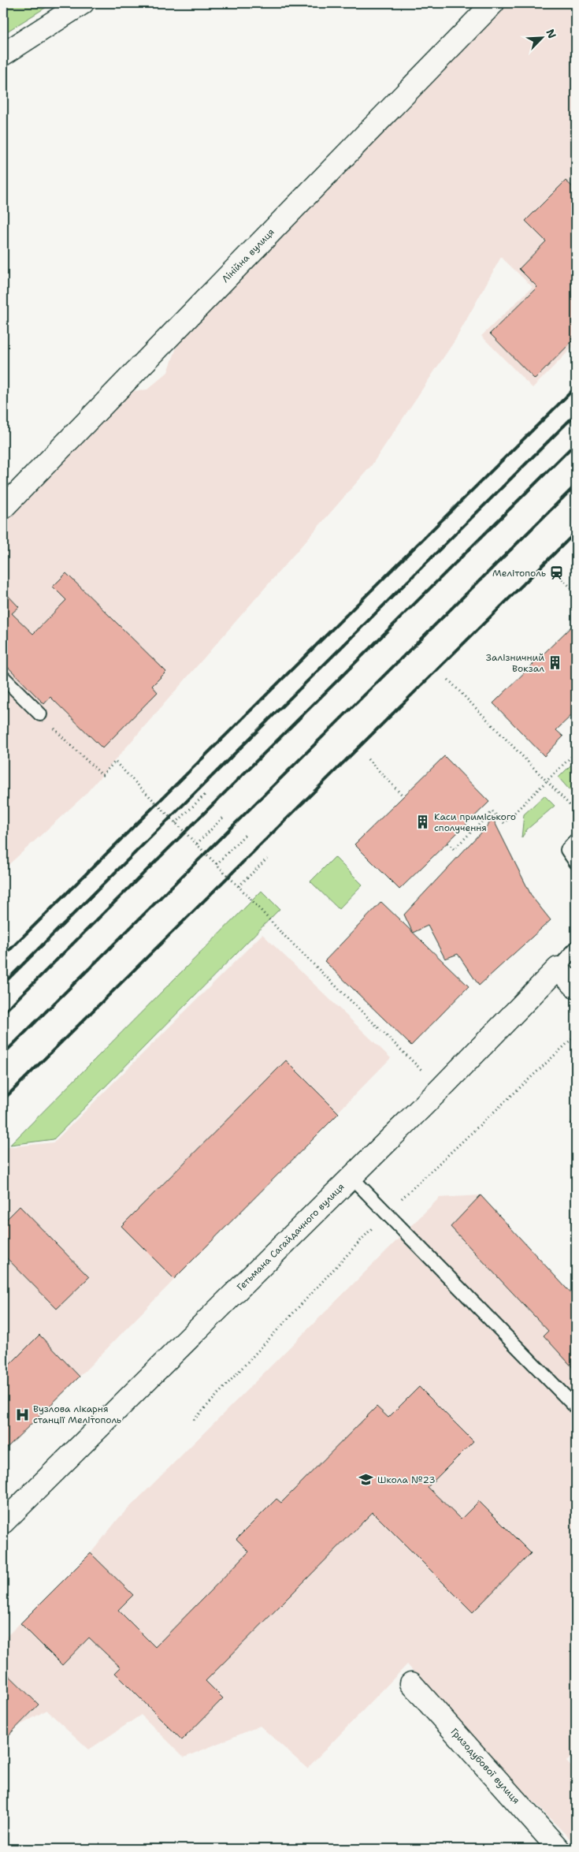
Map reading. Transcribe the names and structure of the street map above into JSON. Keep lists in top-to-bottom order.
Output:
{
  "streets": {
    "street": ["Лінійна вулиця", "Гетьмана Сагайдачного вулиця", "Гризодубової вулиця"]
  },
  "places": {
    "station": ["Мелітополь"],
    "building": ["Залізничний Вокзал", "Каси приміського сполучення"],
    "hospital": ["Вузлова лікарня станції Мелітополь"],
    "school or university": ["Школа №23"]
  },
  "north": "top right"
}
